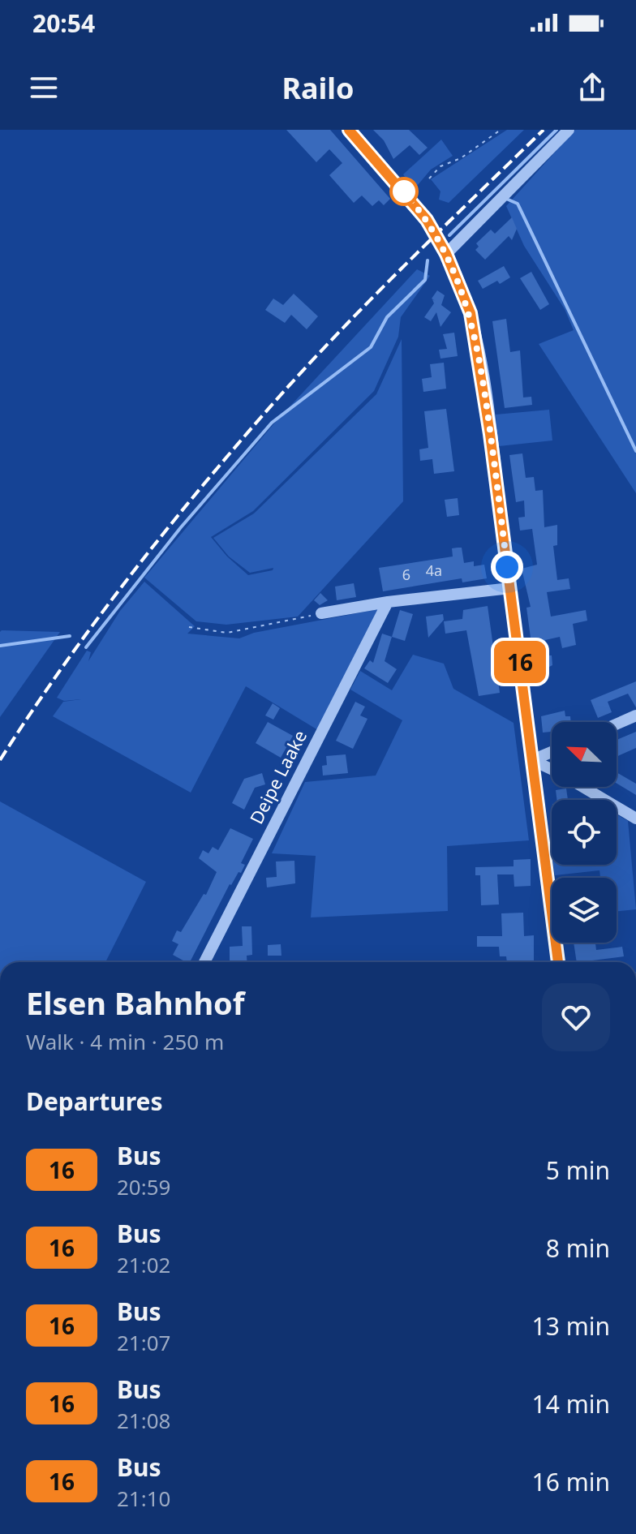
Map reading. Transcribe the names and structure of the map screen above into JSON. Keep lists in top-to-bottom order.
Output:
{
  "streets": {
    "street": ["Deipe Laake"]
  },
  "lines": ["bus line 16"],
  "house_numbers": ["4a", "6"],
  "north": "top left",
  "page": {
    "status": "20:54",
    "header": "Railo",
    "on_map": "16",
    "heading": [
      ["Elsen Bahnhof", "Walk · 4 min · 250 m"],
      "Departures"
    ],
    "list": [
      {
        "mark": "16",
        "name": "Bus",
        "note": "20:59",
        "value": "5 min"
      },
      {
        "mark": "16",
        "name": "Bus",
        "note": "21:02",
        "value": "8 min"
      },
      {
        "mark": "16",
        "name": "Bus",
        "note": "21:07",
        "value": "13 min"
      },
      {
        "mark": "16",
        "name": "Bus",
        "note": "21:08",
        "value": "14 min"
      },
      {
        "mark": "16",
        "name": "Bus",
        "note": "21:10",
        "value": "16 min"
      }
    ]
  }
}
